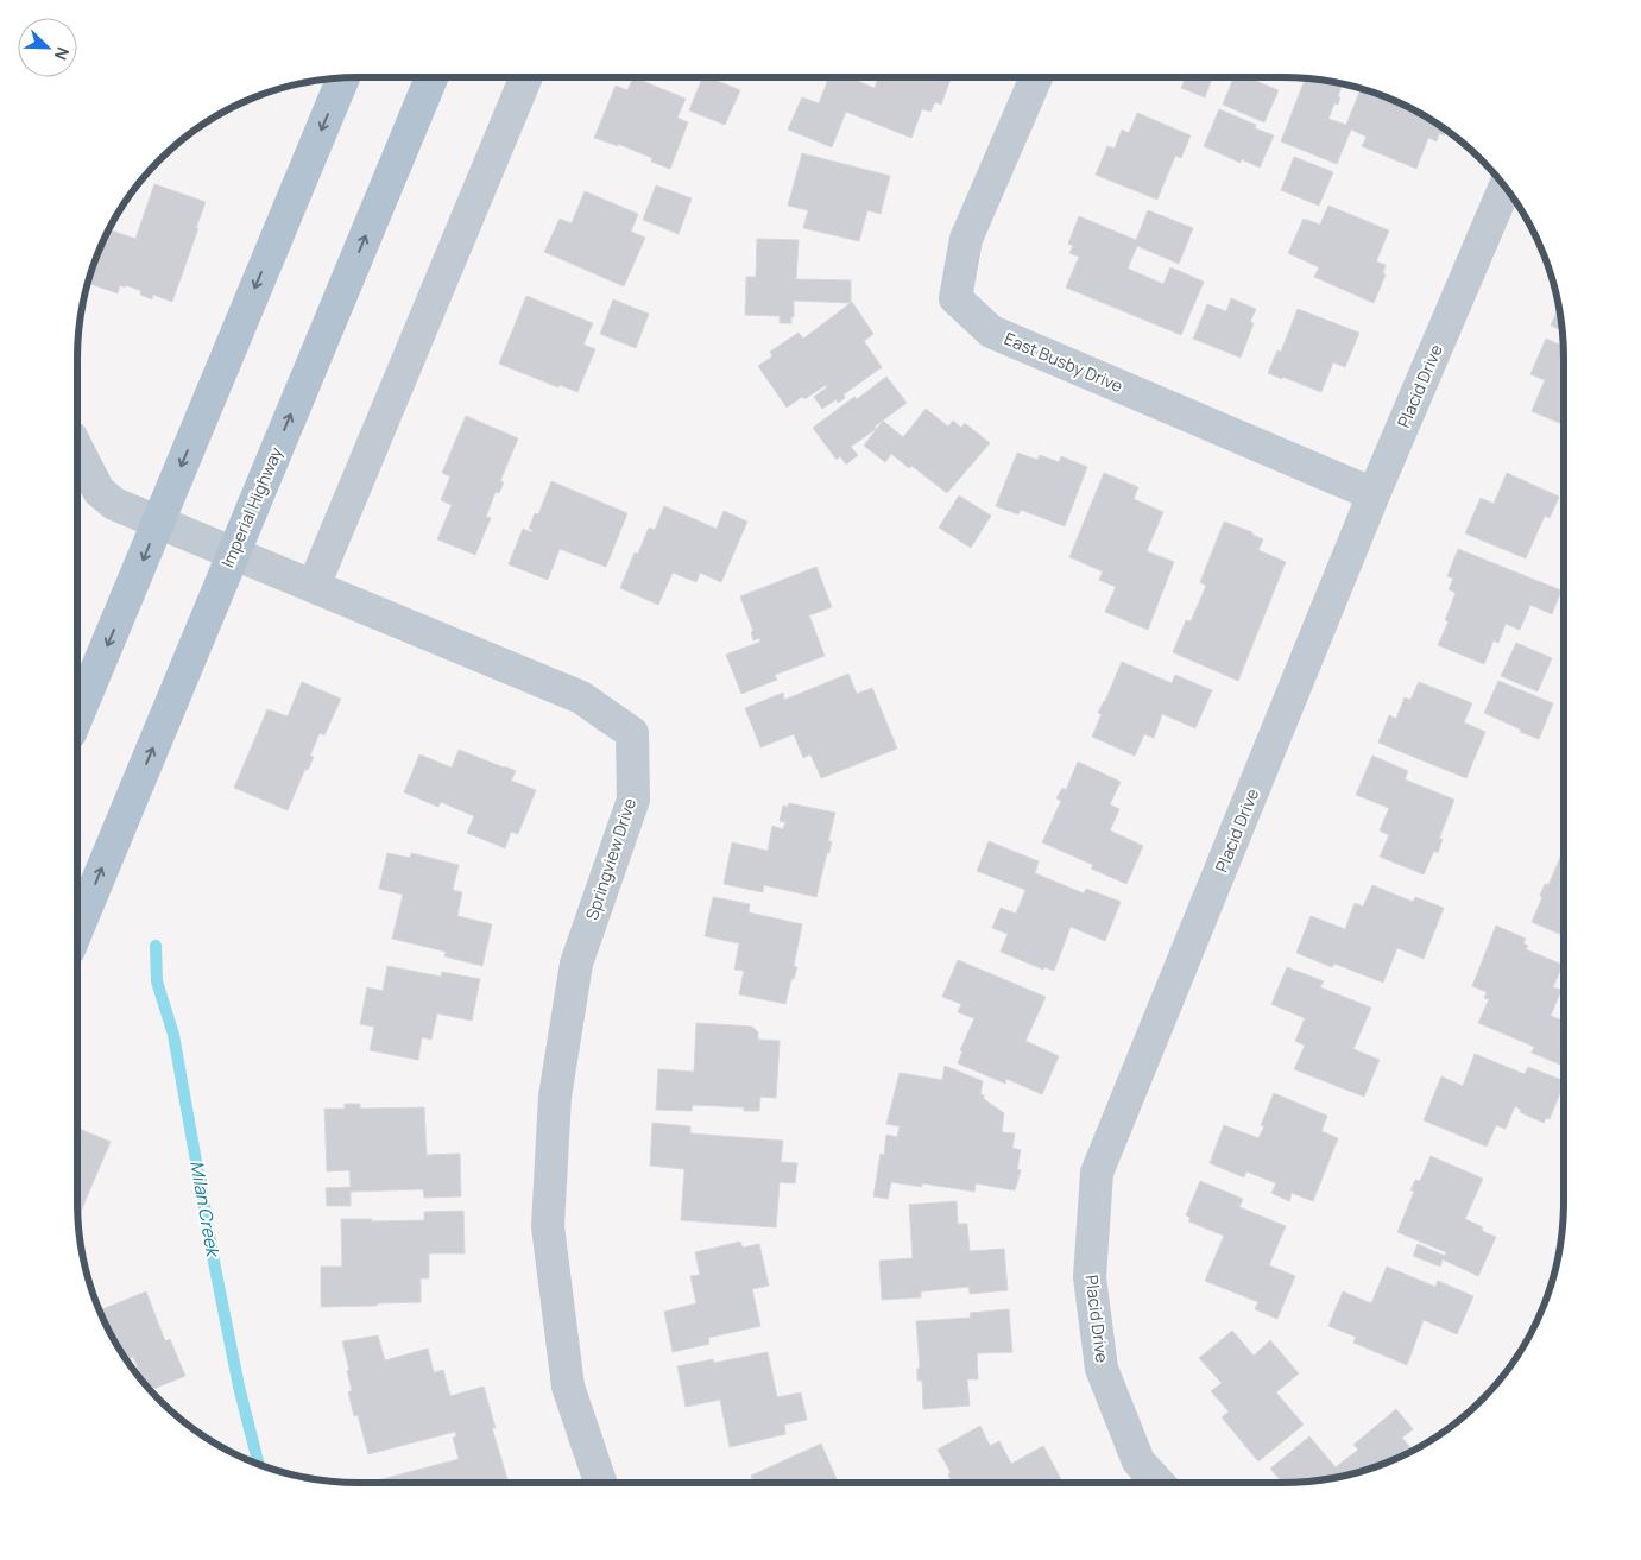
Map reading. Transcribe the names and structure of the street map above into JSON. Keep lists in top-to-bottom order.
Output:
{
  "streets": {
    "main road": ["Imperial Highway"],
    "street": ["East Busby Drive", "Placid Drive", "Springview Drive"]
  },
  "crossings": [
    ["East Busby Drive", "Placid Drive"],
    ["Imperial Highway", "Springview Drive"]
  ],
  "water": ["Milan Creek"],
  "north": "bottom right"
}
